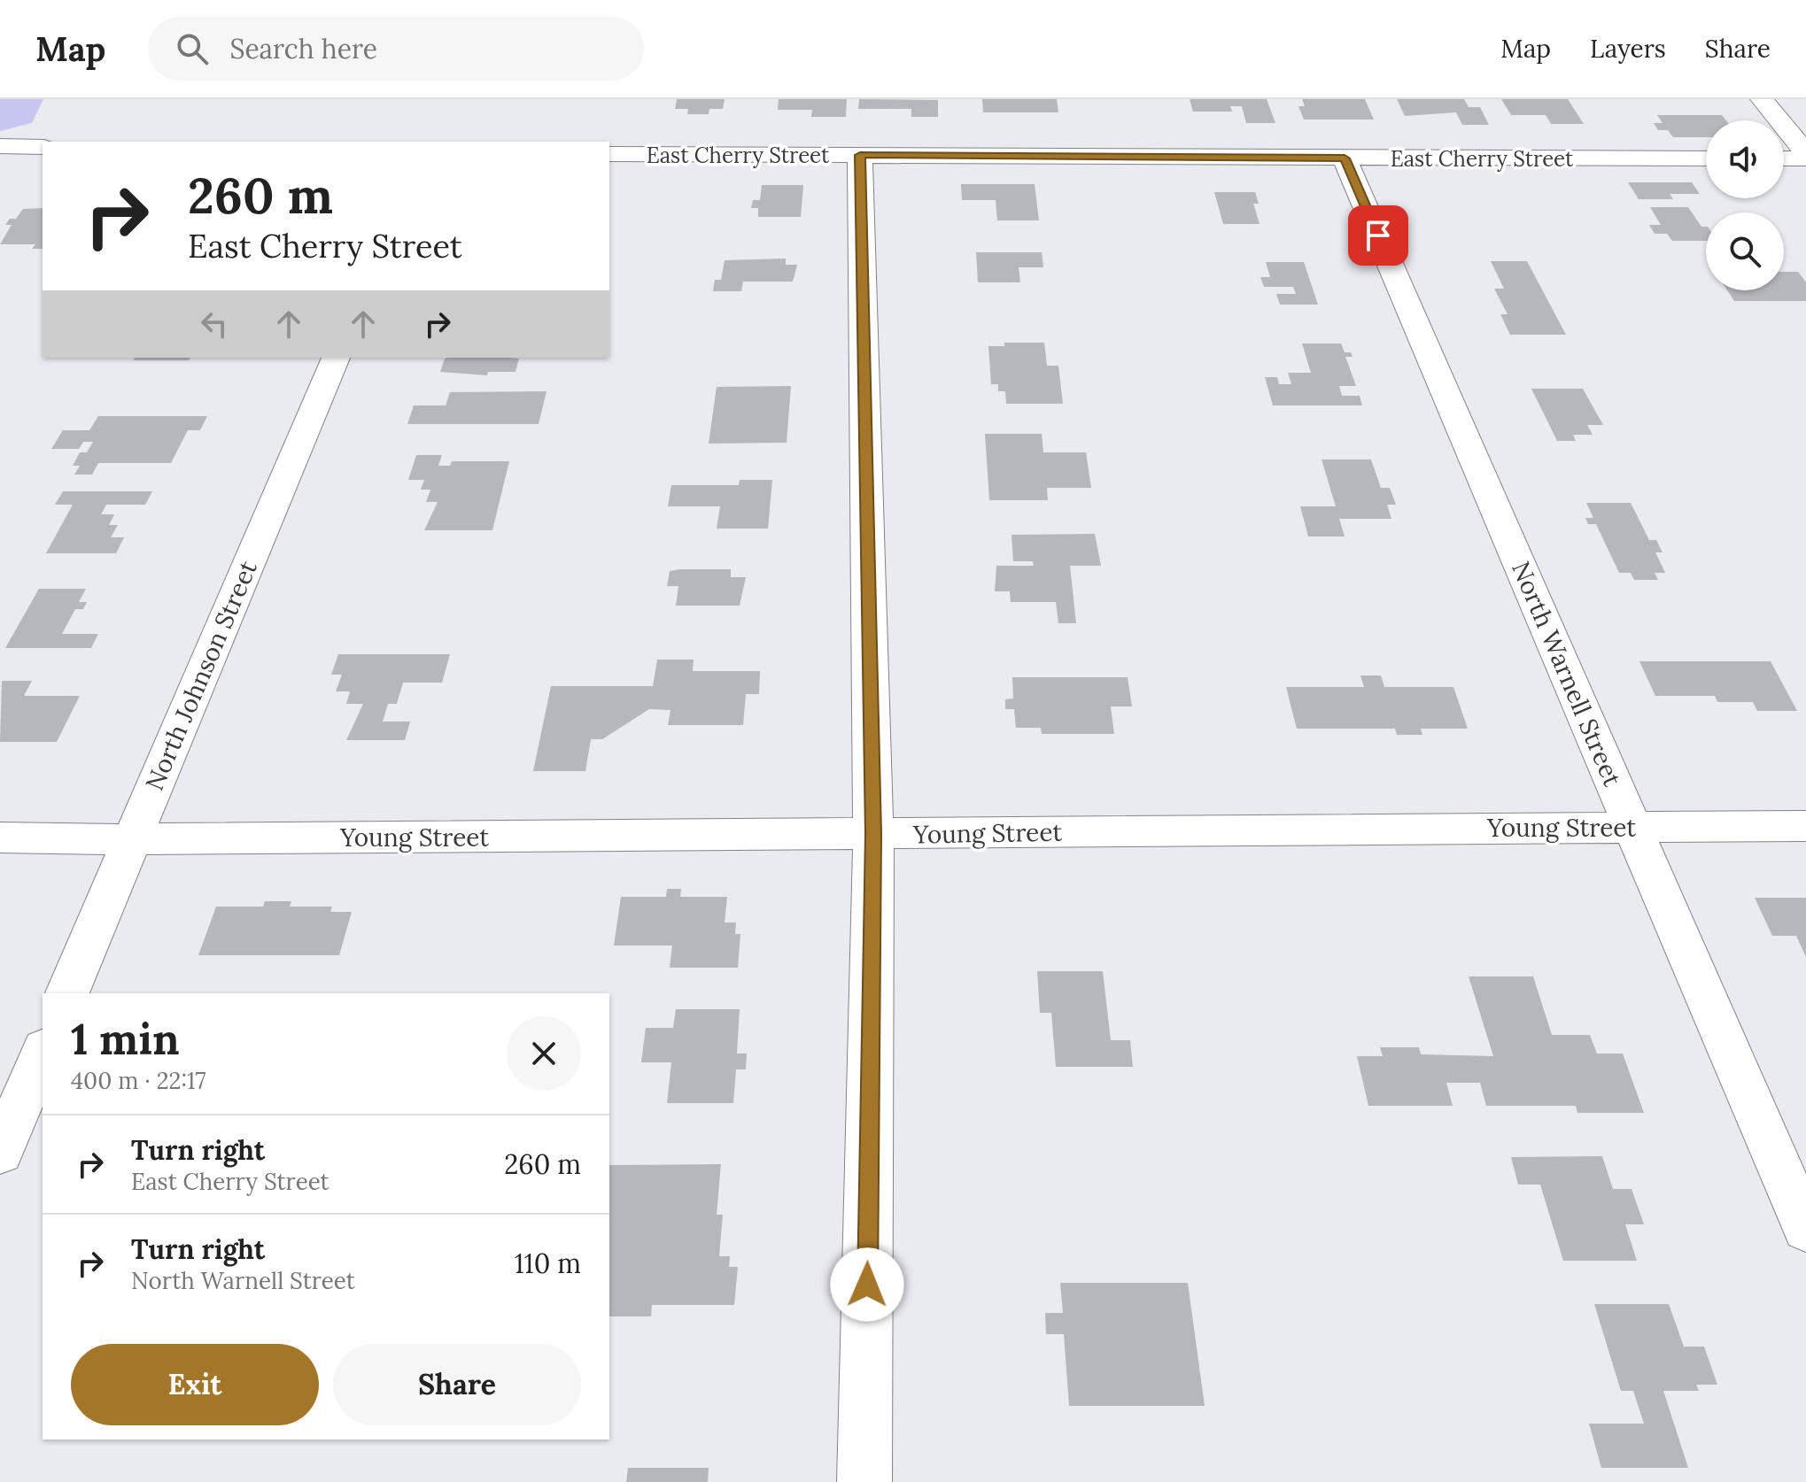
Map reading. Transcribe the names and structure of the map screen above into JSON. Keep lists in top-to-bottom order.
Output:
{
  "streets": {
    "street": [
      "East Cherry Street",
      "North Warnell Street",
      "North Johnson Street",
      "Young Street"
    ]
  },
  "crossings": [
    ["East Cherry Street", "North Warnell Street"],
    ["North Warnell Street", "Young Street"],
    ["North Johnson Street", "Young Street"]
  ],
  "page": {
    "header": "Map",
    "search": "Search here",
    "nav": ["Map", "Layers", "Share"],
    "turn": ["260 m", "East Cherry Street"],
    "heading": ["1 min", "400 m · 22:17"],
    "list": [
      {
        "name": "Turn right",
        "note": "East Cherry Street",
        "value": "260 m"
      },
      {
        "name": "Turn right",
        "note": "North Warnell Street",
        "value": "110 m"
      }
    ],
    "buttons": ["Exit", "Share"]
  }
}
